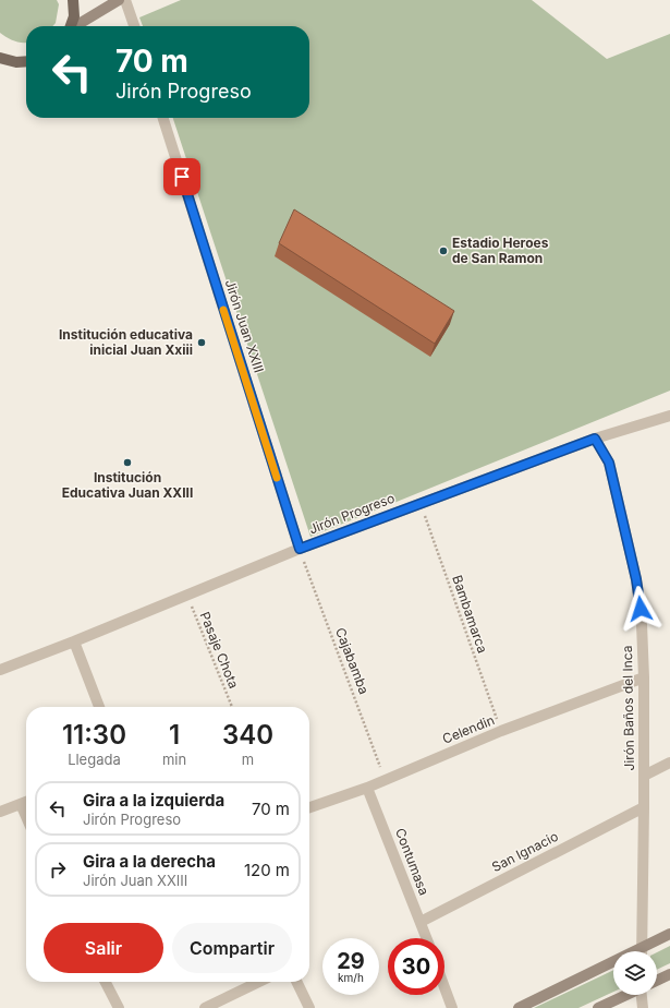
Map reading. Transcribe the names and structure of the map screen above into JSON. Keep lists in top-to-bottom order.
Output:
{
  "streets": {
    "street": [
      "Jirón Juan XXIII",
      "Jirón Progreso",
      "Jirón Baños del Inca",
      "Celendin",
      "San Ignacio",
      "Contumasa"
    ],
    "path": ["Bambamarca", "Pasaje Chota", "Cajabamba"]
  },
  "crossings": [
    ["Jirón Juan XXIII", "Jirón Progreso"],
    ["Jirón Juan XXIII", "Cajabamba"],
    ["Jirón Progreso", "Bambamarca"],
    ["Jirón Progreso", "Pasaje Chota"],
    ["Jirón Progreso", "Cajabamba"],
    ["Jirón Progreso", "Jirón Baños del Inca"],
    ["Bambamarca", "Celendin"],
    ["Cajabamba", "Celendin"],
    ["Jirón Baños del Inca", "Celendin"],
    ["Jirón Baños del Inca", "San Ignacio"],
    ["Celendin", "Contumasa"],
    ["San Ignacio", "Contumasa"]
  ],
  "places": ["Estadio Heroes de San Ramon", "Institución educativa inicial Juan Xxiii", "Institución Educativa Juan XXIII"],
  "page": {
    "turn": ["70 m", "Jirón Progreso"],
    "eta": [
      "11:30",
      "Llegada",
      "1",
      "min",
      "340",
      "m"
    ],
    "list": [
      {
        "name": "Gira a la izquierda",
        "note": "Jirón Progreso",
        "value": "70 m"
      },
      {
        "name": "Gira a la derecha",
        "note": "Jirón Juan XXIII",
        "value": "120 m"
      }
    ],
    "buttons": ["Salir", "Compartir"],
    "speed": "29 km/h",
    "limit": "30"
  }
}
